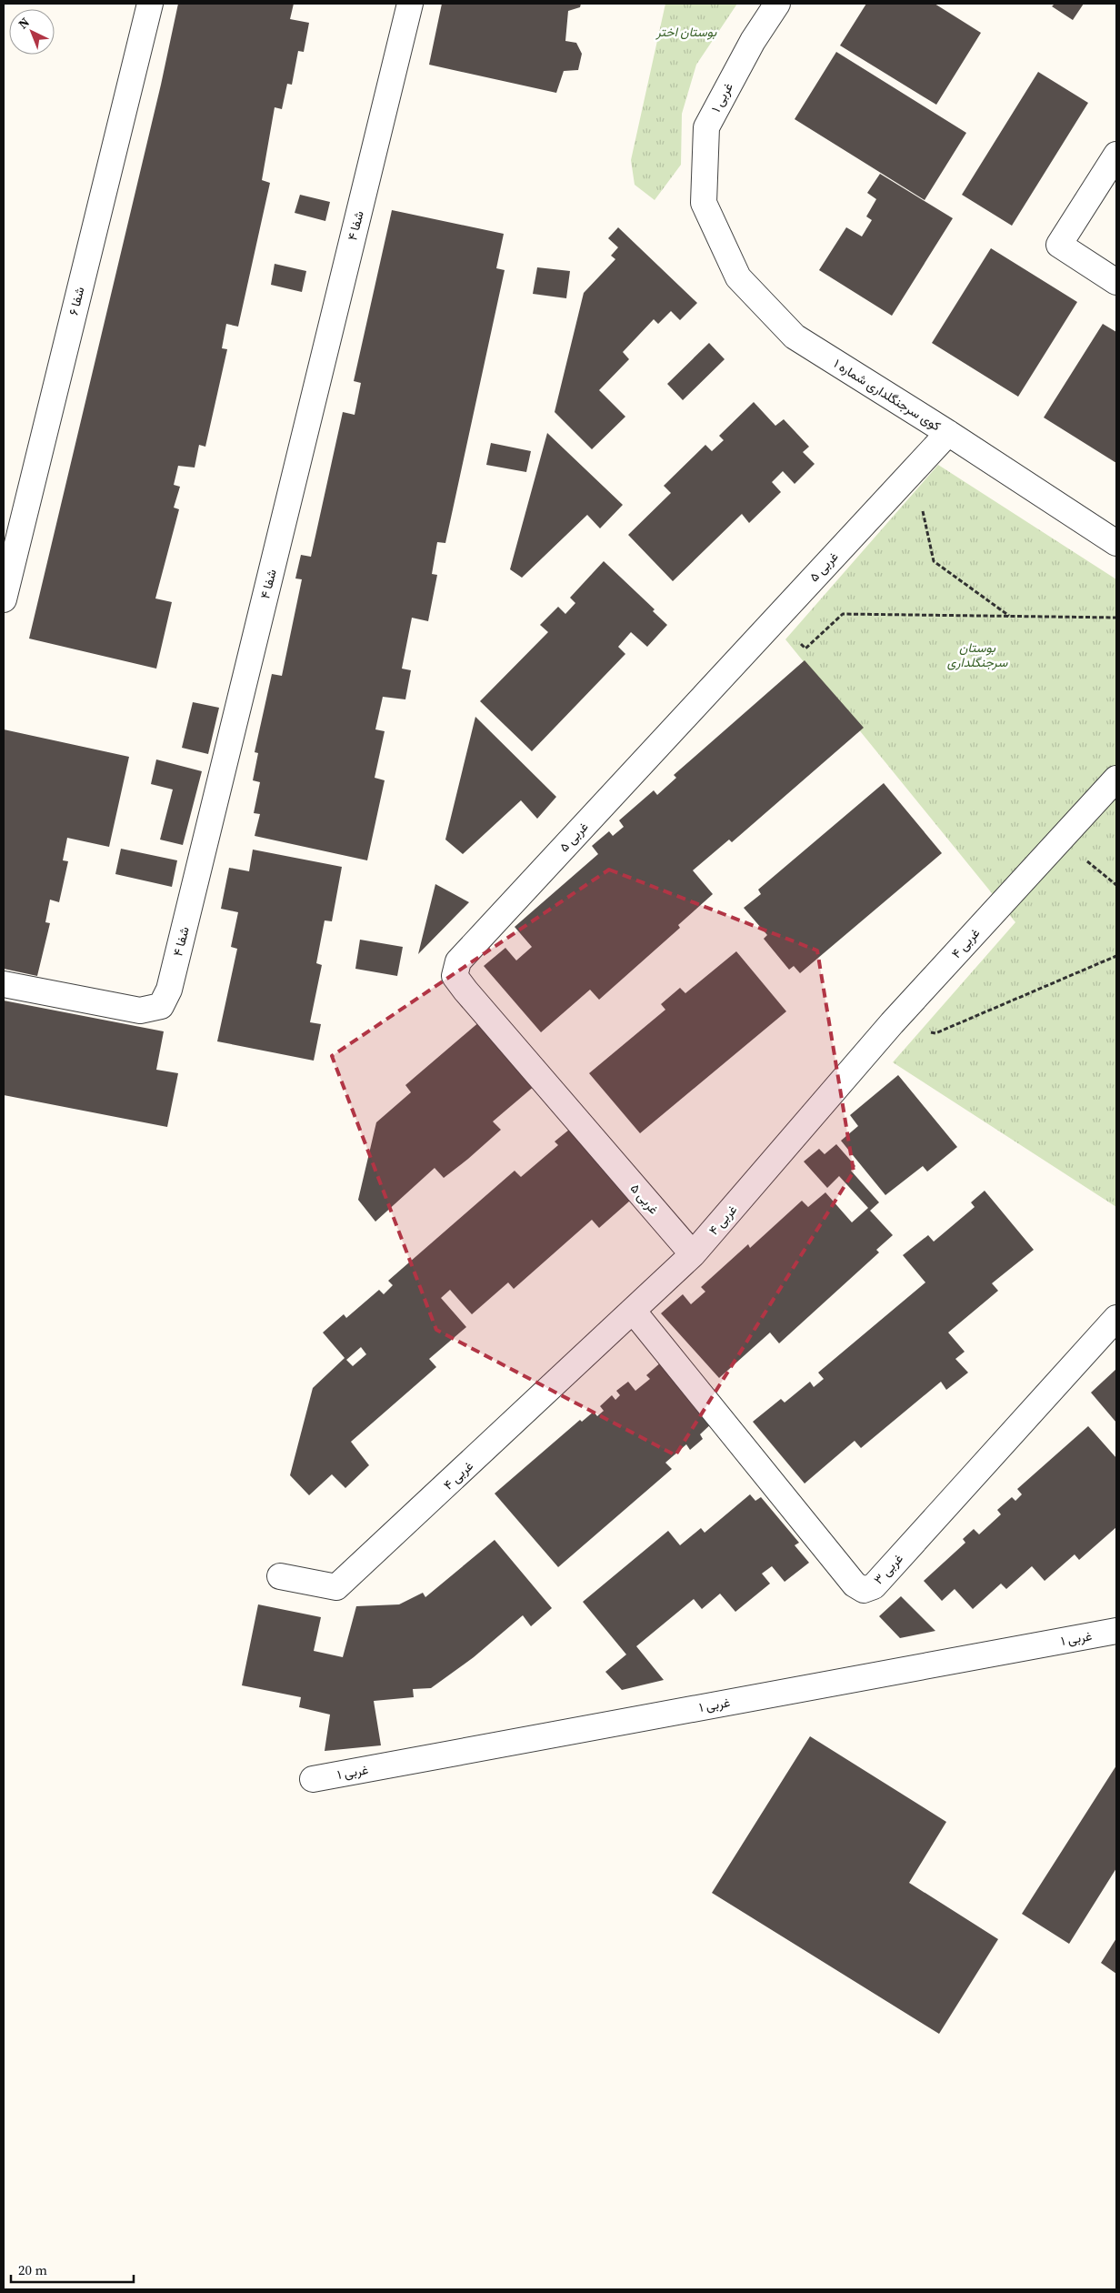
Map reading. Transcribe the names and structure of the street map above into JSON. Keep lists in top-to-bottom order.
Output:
{
  "streets": {
    "street": [
      "غربی ۱",
      "شفا ۴",
      "شفا ۶",
      "کوی سرجنگلداری شماره ۱",
      "غربی ۵",
      "غربی ۴",
      "غربی ۳"
    ]
  },
  "crossings": [
    ["غربی ۱", "کوی سرجنگلداری شماره ۱"],
    ["کوی سرجنگلداری شماره ۱", "غربی ۵"],
    ["غربی ۵", "غربی ۴"],
    ["غربی ۴", "غربی ۳"]
  ],
  "parks": ["بوستان اختر", "بوستان سرجنگلداری"],
  "scale_bar": "20 m",
  "north": "top left"
}
